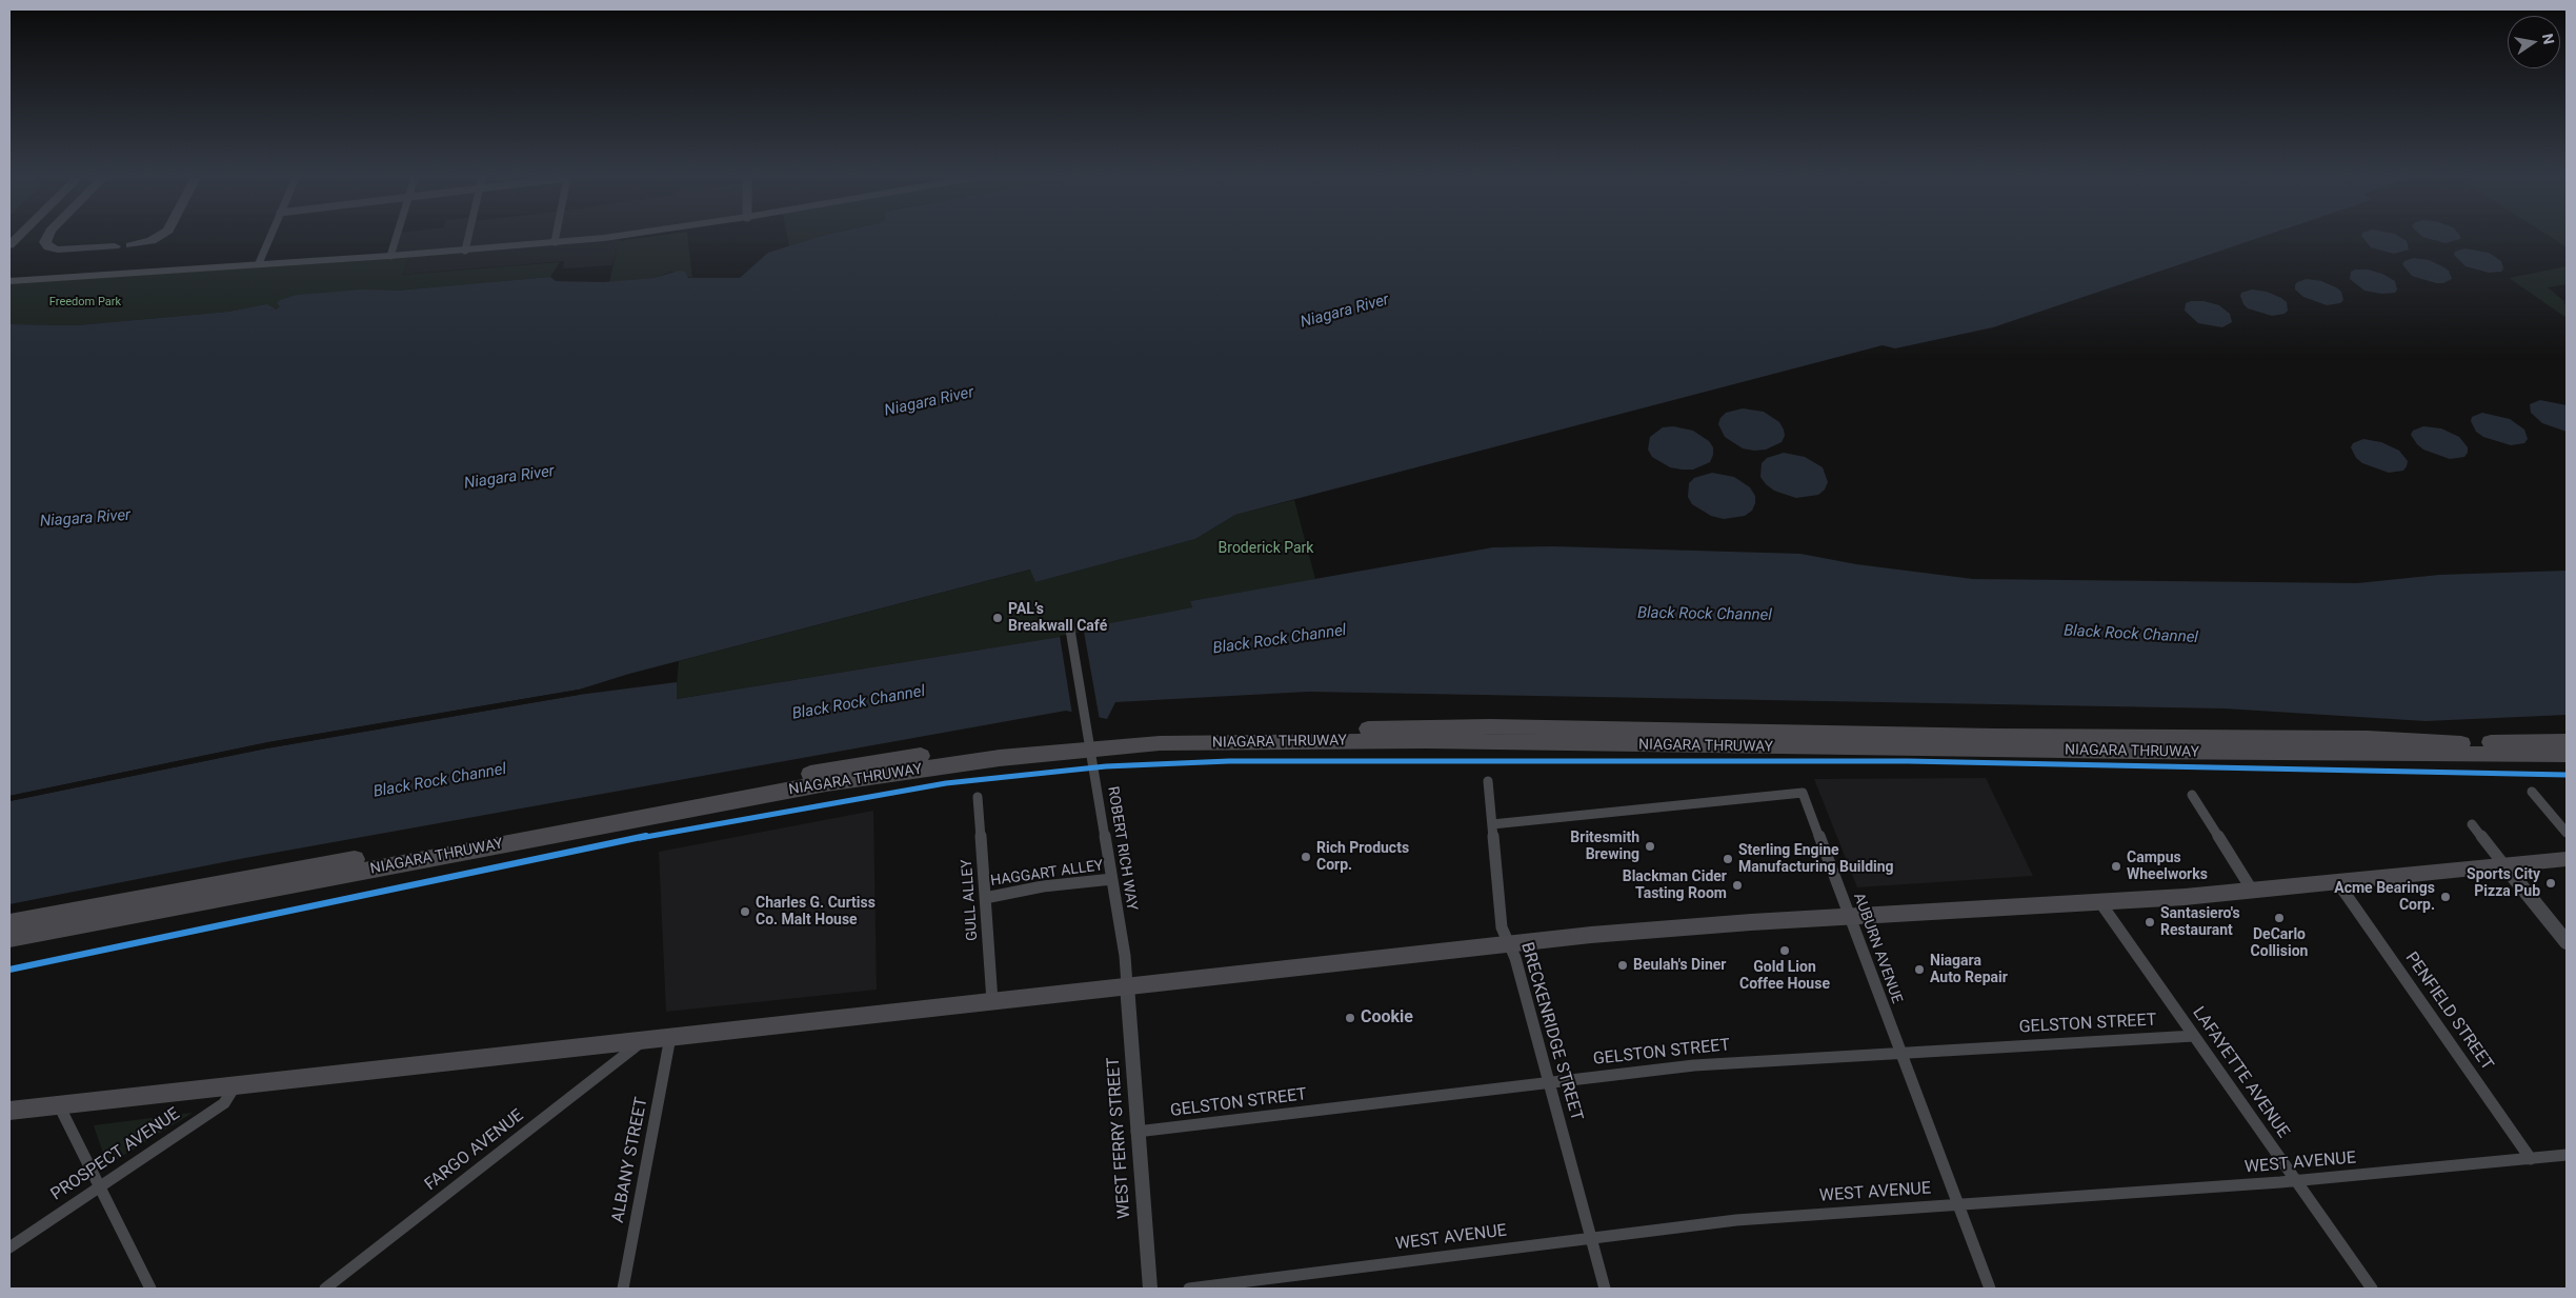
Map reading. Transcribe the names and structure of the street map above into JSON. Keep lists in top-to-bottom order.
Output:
{
  "streets": {
    "highway": ["NIAGARA THRUWAY"],
    "street": [
      "ROBERT RICH WAY",
      "HAGGART ALLEY",
      "GULL ALLEY",
      "AUBURN AVENUE",
      "PENFIELD STREET",
      "GELSTON STREET",
      "BRECKENRIDGE STREET",
      "LAFAYETTE AVENUE",
      "WEST FERRY STREET",
      "FARGO AVENUE",
      "PROSPECT AVENUE",
      "ALBANY STREET",
      "WEST AVENUE"
    ]
  },
  "crossings": [
    ["NIAGARA THRUWAY", "ROBERT RICH WAY"],
    ["ROBERT RICH WAY", "HAGGART ALLEY"],
    ["ROBERT RICH WAY", "WEST FERRY STREET"],
    ["HAGGART ALLEY", "GULL ALLEY"],
    ["AUBURN AVENUE", "GELSTON STREET"],
    ["AUBURN AVENUE", "BRECKENRIDGE STREET"],
    ["AUBURN AVENUE", "WEST AVENUE"],
    ["PENFIELD STREET", "WEST AVENUE"],
    ["GELSTON STREET", "BRECKENRIDGE STREET"],
    ["GELSTON STREET", "LAFAYETTE AVENUE"],
    ["GELSTON STREET", "WEST FERRY STREET"],
    ["BRECKENRIDGE STREET", "WEST AVENUE"],
    ["LAFAYETTE AVENUE", "WEST AVENUE"]
  ],
  "water": ["Niagara River", "Black Rock Channel"],
  "parks": ["Freedom Park", "Broderick Park"],
  "places": [
    "PAL’s Breakwall Café",
    "Britesmith Brewing",
    "Rich Products Corp.",
    "Sterling Engine Manufacturing Building",
    "Campus Wheelworks",
    "Sports City Pizza Pub",
    "Blackman Cider Tasting Room",
    "Acme Bearings Corp.",
    "Charles G. Curtiss Co. Malt House",
    "DeCarlo Collision",
    "Santasiero's Restaurant",
    "Gold Lion Coffee House",
    "Beulah's Diner",
    "Niagara Auto Repair",
    "Cookie"
  ],
  "north": "right"
}
